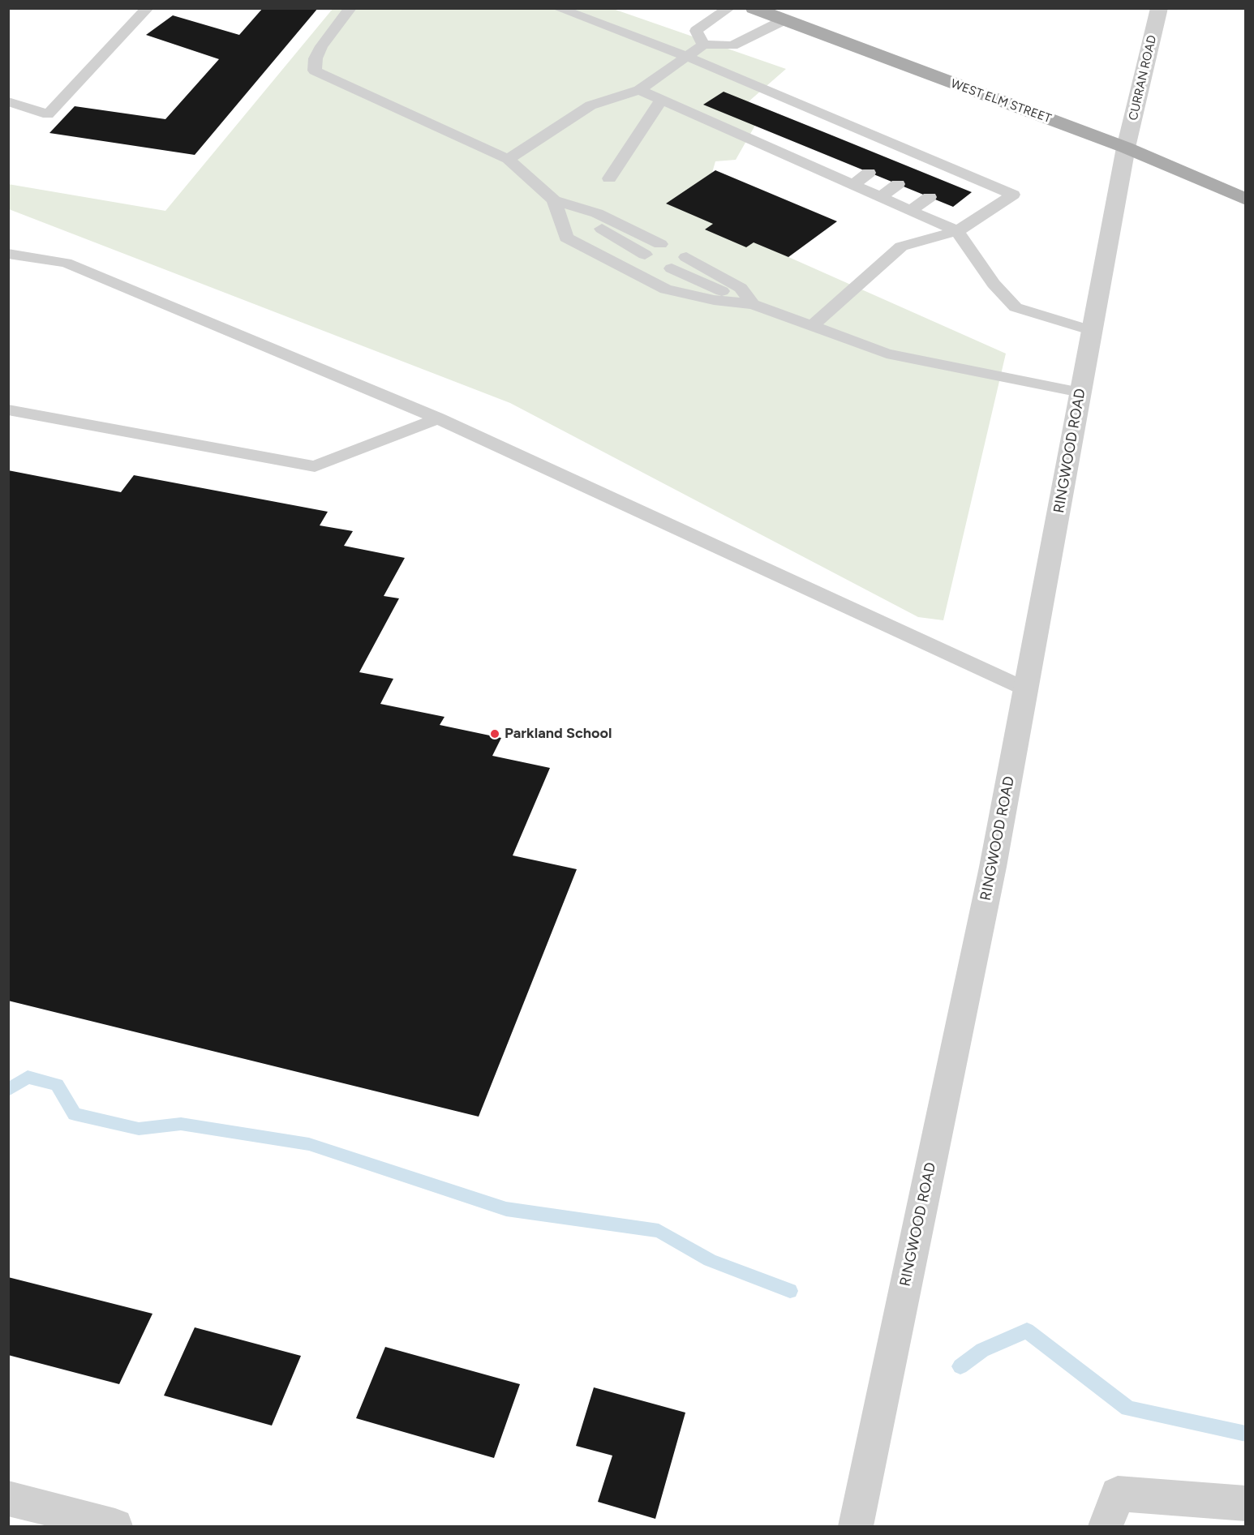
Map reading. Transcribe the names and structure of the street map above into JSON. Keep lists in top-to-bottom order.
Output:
{
  "streets": {
    "main road": ["WEST ELM STREET"],
    "street": ["CURRAN ROAD", "RINGWOOD ROAD"]
  },
  "crossings": [
    ["CURRAN ROAD", "WEST ELM STREET"],
    ["CURRAN ROAD", "RINGWOOD ROAD"],
    ["WEST ELM STREET", "RINGWOOD ROAD"]
  ],
  "places": ["Parkland School"]
}
